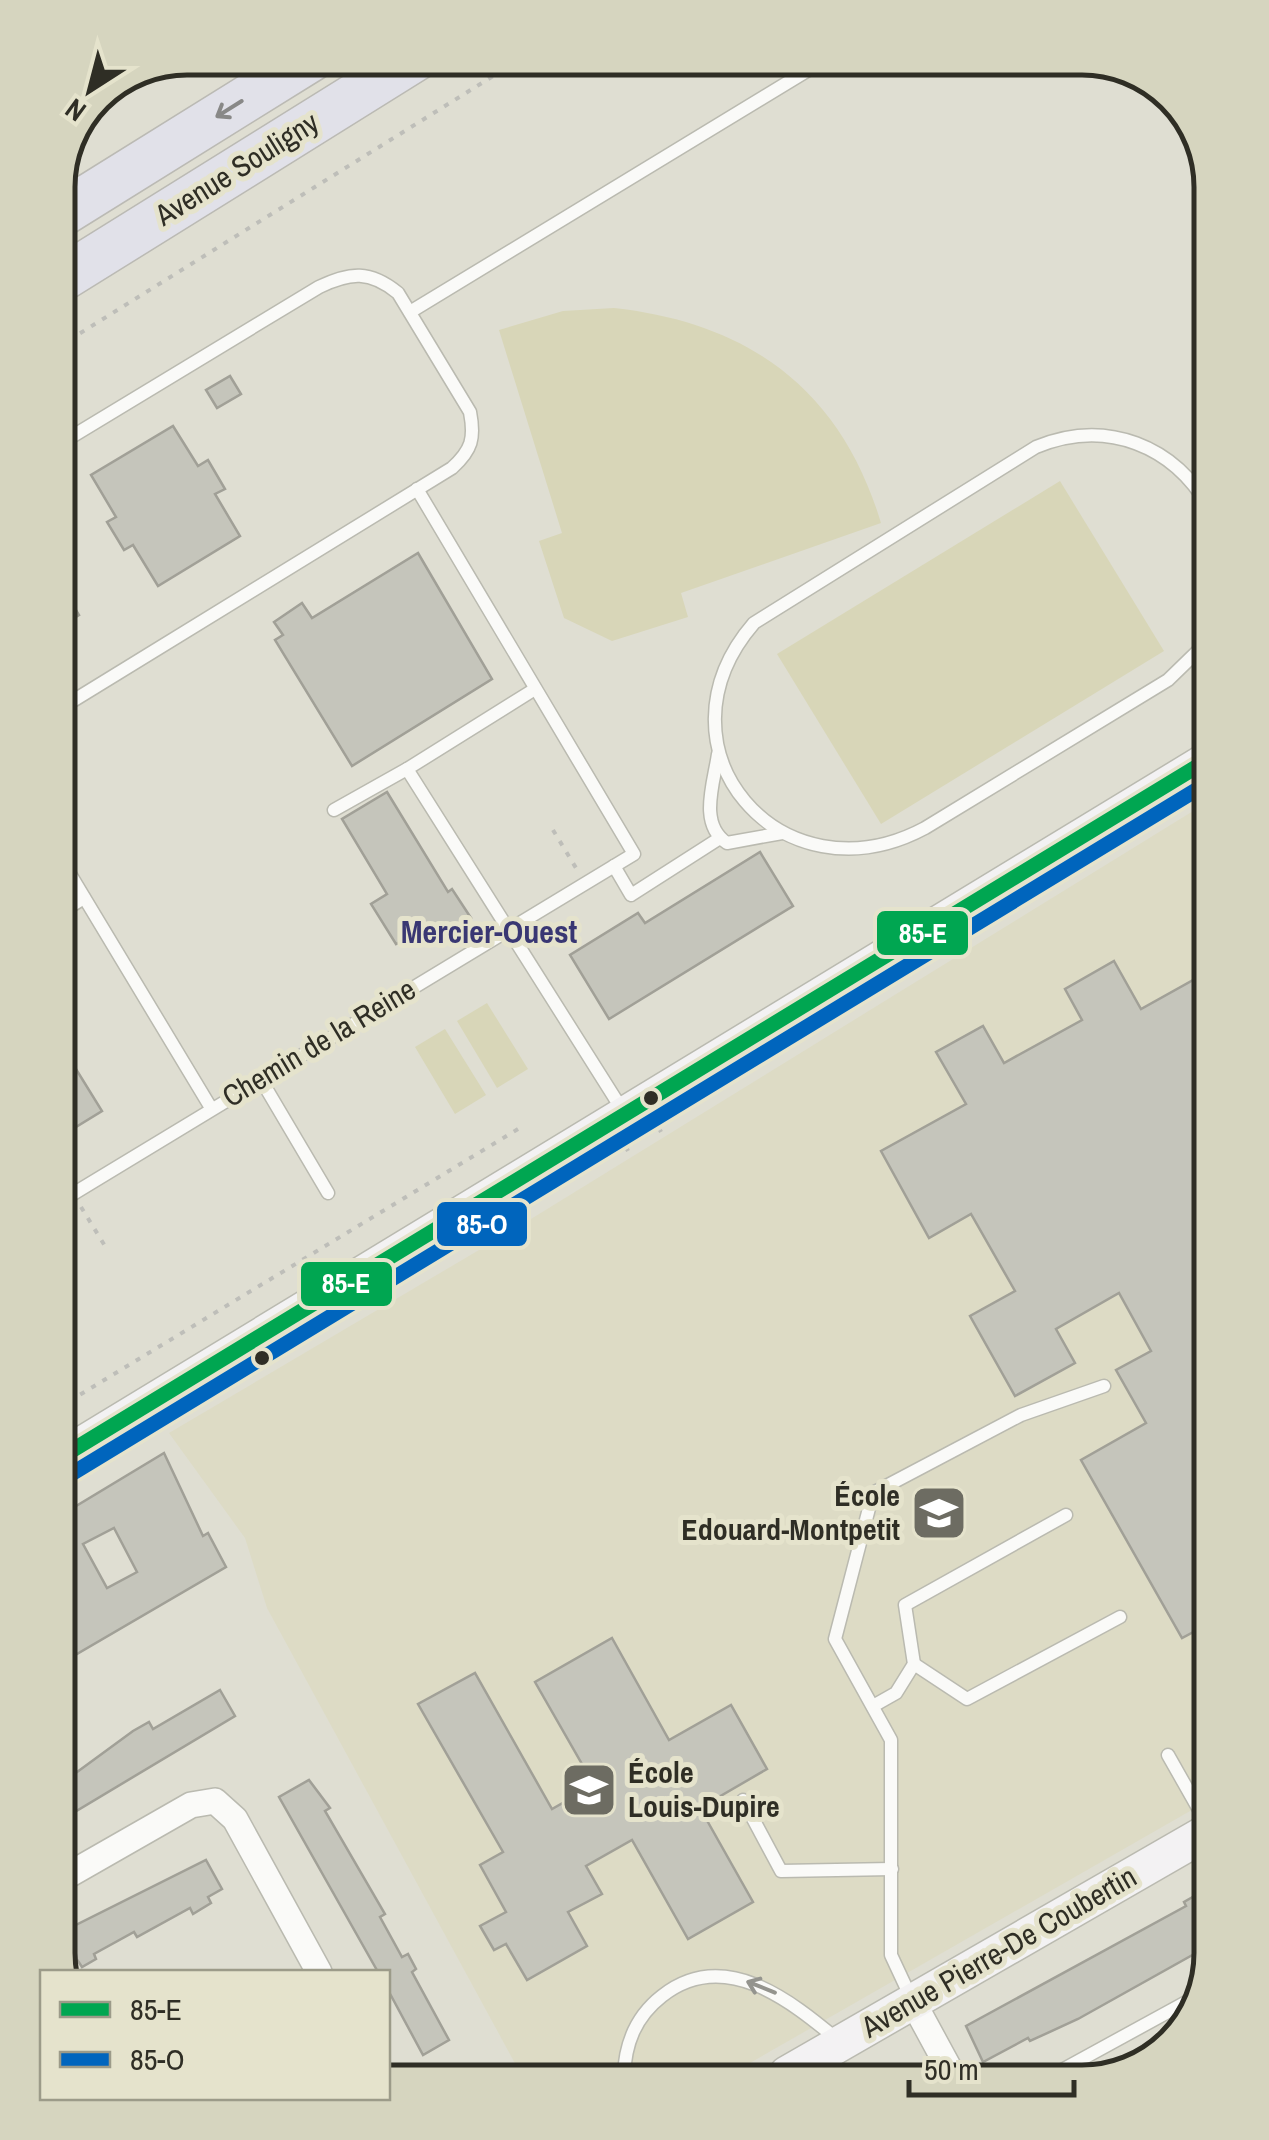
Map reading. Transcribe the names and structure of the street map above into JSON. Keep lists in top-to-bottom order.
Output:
{
  "streets": {
    "highway": ["Avenue Souligny"],
    "main road": ["Avenue Pierre-De Coubertin"],
    "lane": ["Chemin de la Reine"]
  },
  "districts": ["Mercier-Ouest"],
  "places": {
    "school or university": ["École Edouard-Montpetit", "École Louis-Dupire"]
  },
  "lines": ["transit line 85-E", "transit line 85-O"],
  "legend": ["85-E", "85-O"],
  "scale_bar": "50 m",
  "north": "bottom left"
}
